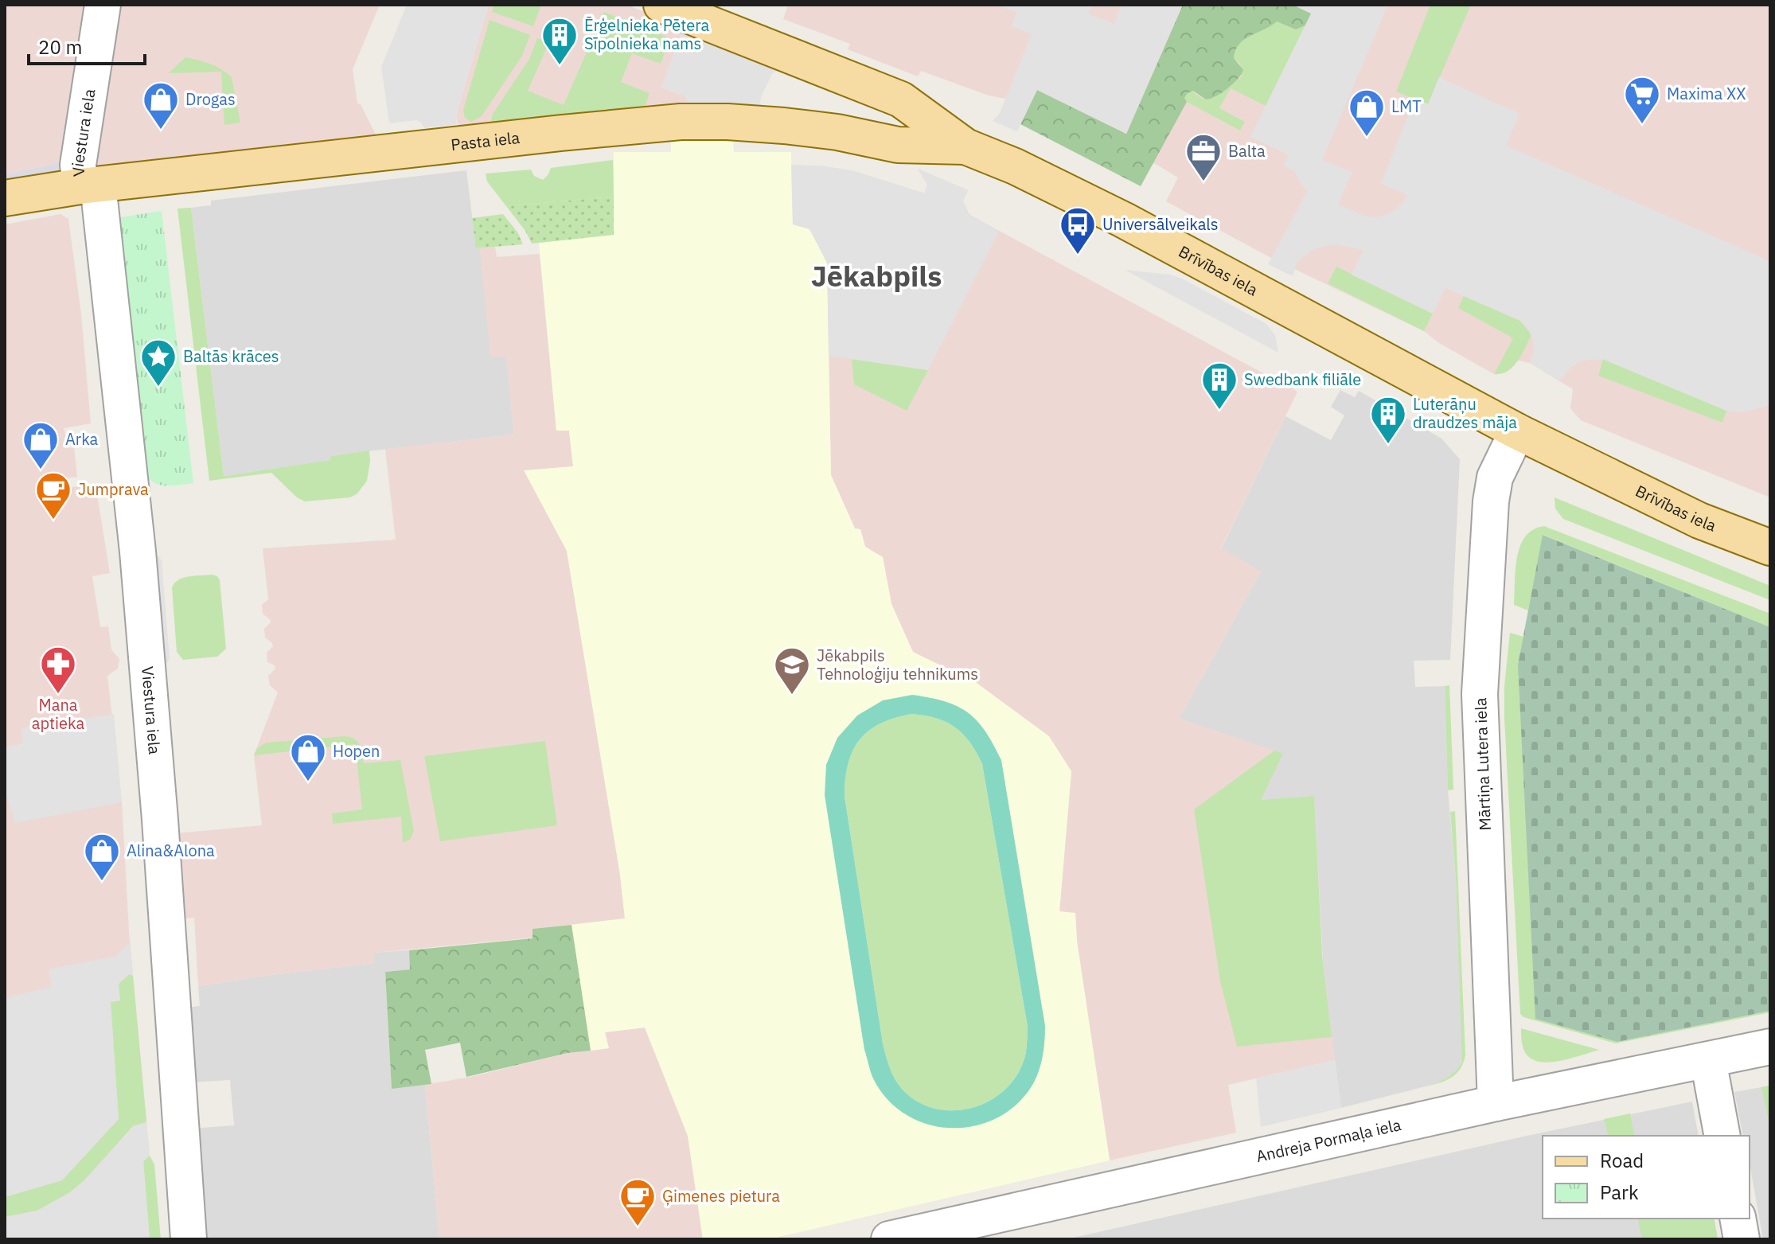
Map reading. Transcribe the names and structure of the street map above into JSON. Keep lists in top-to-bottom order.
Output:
{
  "streets": {
    "main road": ["Pasta iela", "Brīvības iela"],
    "street": ["Viestura iela", "Mārtiņa Lutera iela", "Andreja Pormaļa iela"]
  },
  "crossings": [
    ["Viestura iela", "Pasta iela"],
    ["Pasta iela", "Brīvības iela"],
    ["Brīvības iela", "Mārtiņa Lutera iela"],
    ["Mārtiņa Lutera iela", "Andreja Pormaļa iela"]
  ],
  "districts": ["Jēkabpils"],
  "places": {
    "building": ["Ērģelnieka Pētera Sīpolnieka nams", "Swedbank filiāle", "Luterāņu draudzes māja"],
    "supermarket": ["Maxima XX"],
    "shop": [
      "Drogas",
      "LMT",
      "Arka",
      "Hopen",
      "Alina&Alona"
    ],
    "office": ["Balta"],
    "bus stop": ["Universālveikals"],
    "place": ["Baltās krāces"],
    "cafe": ["Jumprava", "Ģimenes pietura"],
    "pharmacy": ["Mana aptieka"],
    "school or university": ["Jēkabpils Tehnoloģiju tehnikums"]
  },
  "legend": ["Road", "Park"],
  "scale_bar": "20 m"
}
